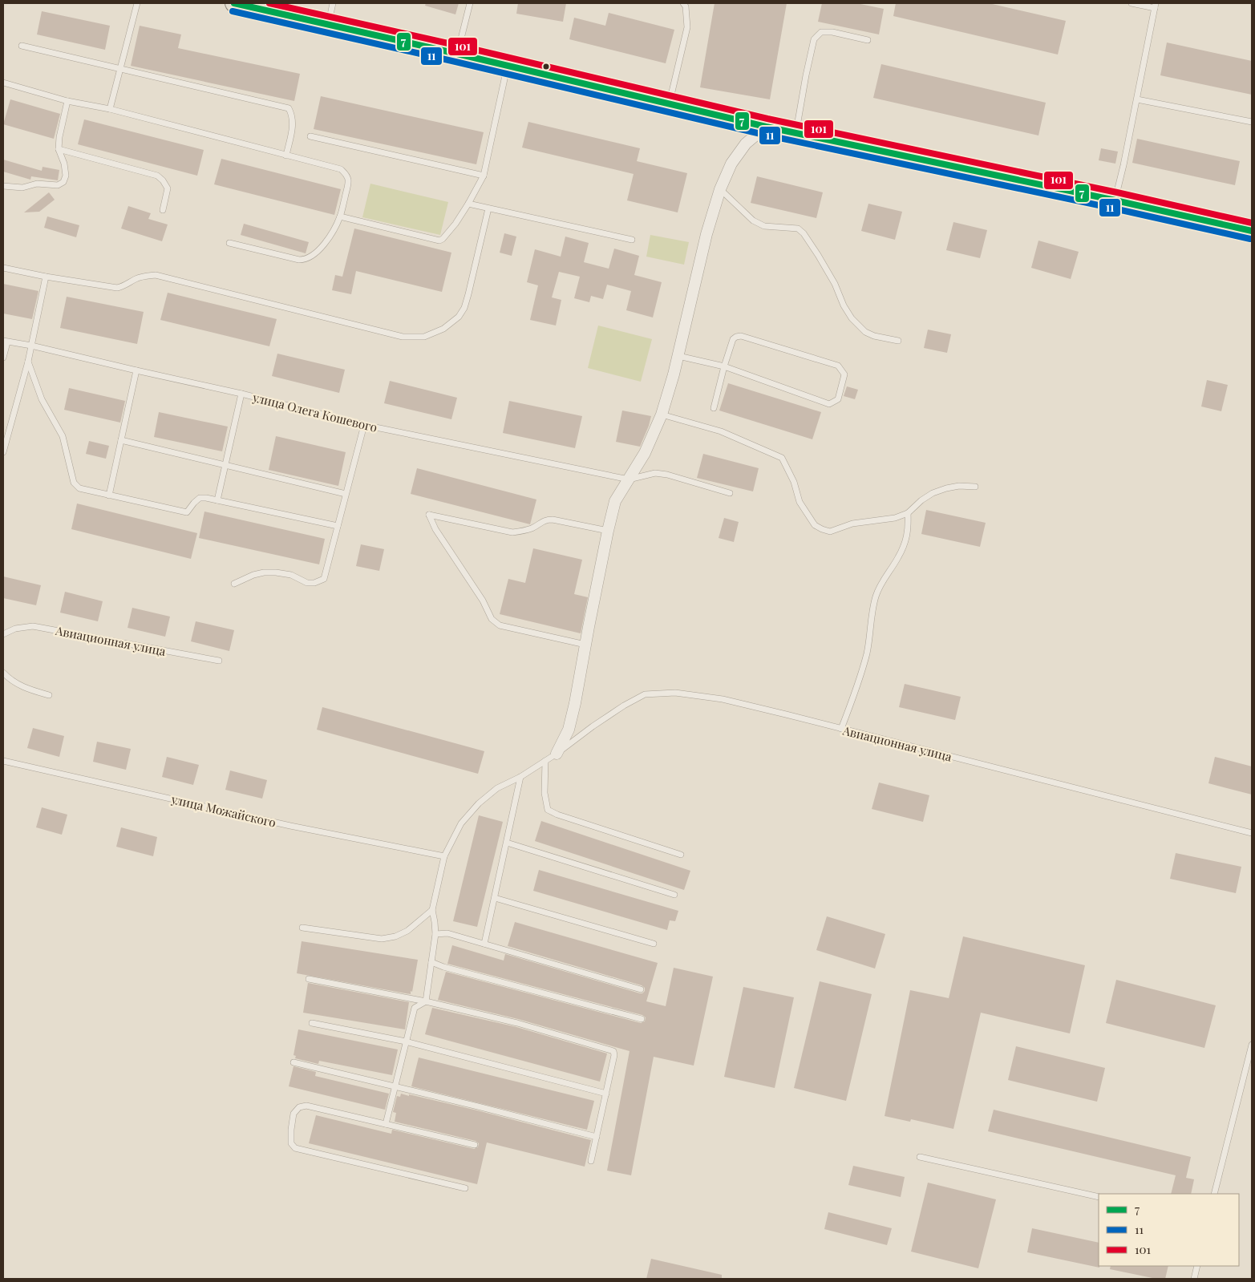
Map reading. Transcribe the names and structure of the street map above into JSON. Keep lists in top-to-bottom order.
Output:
{
  "streets": {
    "lane": ["улица Олега Кошевого", "Авиационная улица", "улица Можайского"]
  },
  "crossings": [
    ["Авиационная улица", "улица Можайского"]
  ],
  "lines": ["transit line 7", "transit line 101", "transit line 11"],
  "legend": ["7", "11", "101"]
}
